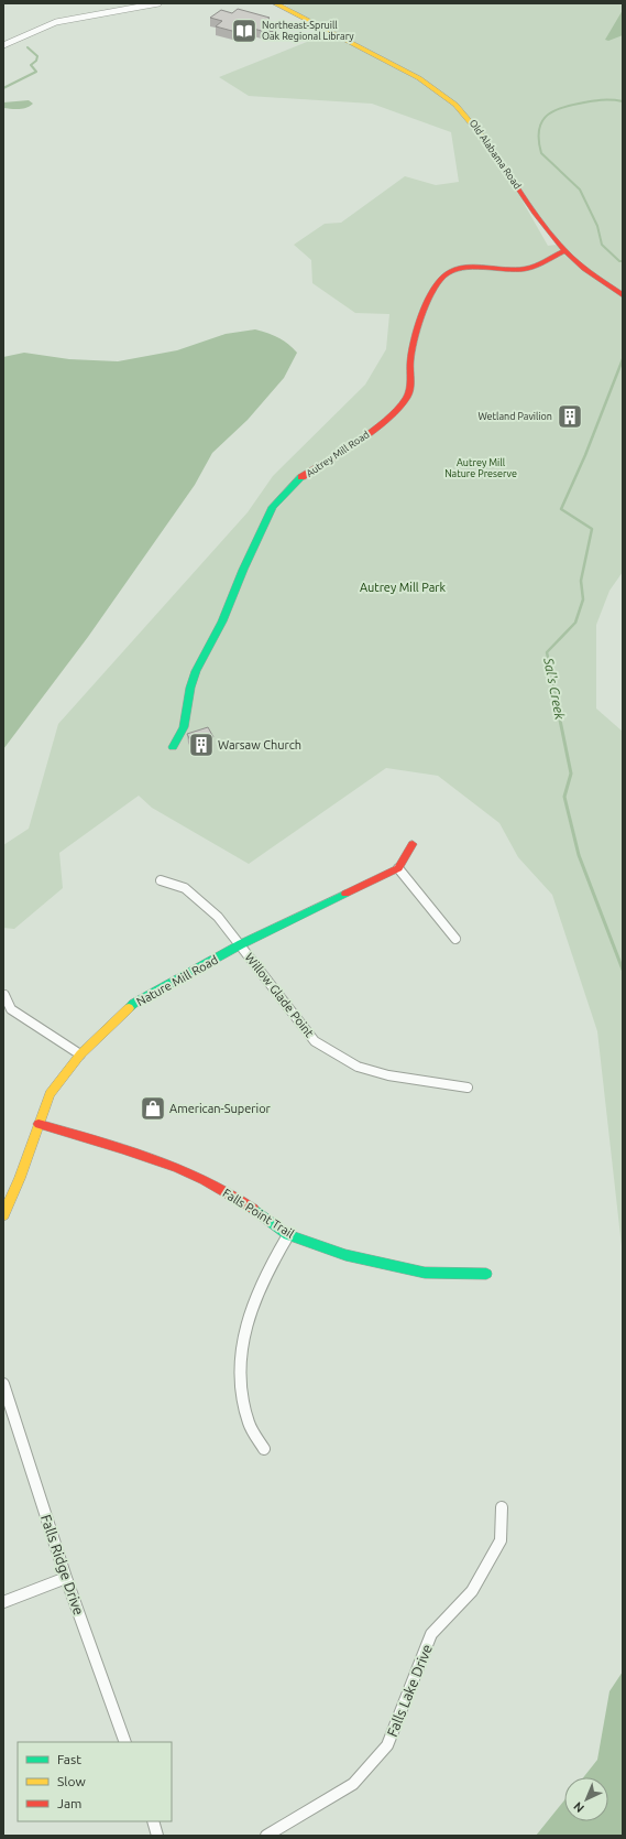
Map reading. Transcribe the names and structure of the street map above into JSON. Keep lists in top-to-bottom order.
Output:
{
  "streets": {
    "street": [
      "Old Alabama Road",
      "Autrey Mill Road",
      "Nature Mill Road",
      "Willow Glade Point",
      "Falls Point Trail",
      "Falls Ridge Drive",
      "Falls Lake Drive"
    ]
  },
  "crossings": [
    ["Old Alabama Road", "Autrey Mill Road"],
    ["Nature Mill Road", "Willow Glade Point"],
    ["Nature Mill Road", "Falls Point Trail"]
  ],
  "water": ["Sal's Creek"],
  "parks": ["Autrey Mill Nature Preserve", "Autrey Mill Park"],
  "places": {
    "library": ["Northeast-Spruill Oak Regional Library"],
    "building": ["Wetland Pavilion", "Warsaw Church"],
    "shop": ["American-Superior"]
  },
  "legend": ["Fast", "Slow", "Jam"],
  "north": "bottom left"
}
